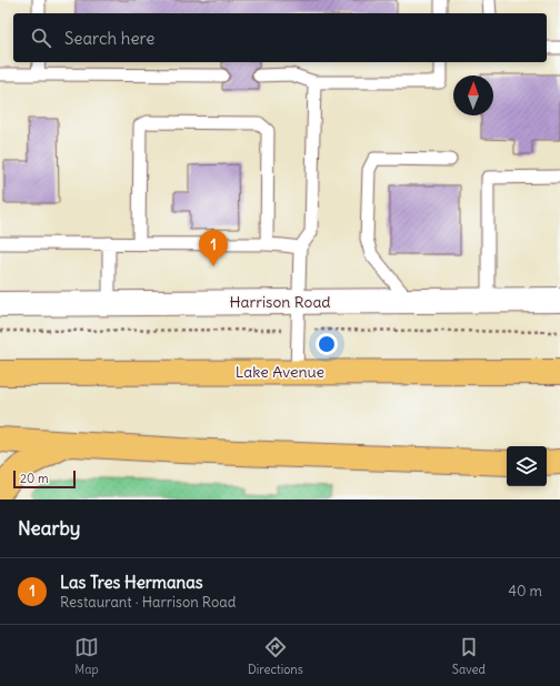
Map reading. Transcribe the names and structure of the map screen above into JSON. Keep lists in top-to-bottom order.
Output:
{
  "streets": {
    "main road": ["Lake Avenue"],
    "street": ["Harrison Road"]
  },
  "scale_bar": "20 m",
  "north": "top",
  "page": {
    "search": "Search here",
    "pins": "1",
    "scale": "20 m",
    "heading": "Nearby",
    "list": [
      {
        "mark": "1",
        "name": "Las Tres Hermanas",
        "note": "Restaurant · Harrison Road",
        "value": "40 m"
      }
    ],
    "nav": ["Map", "Directions", "Saved"]
  }
}
